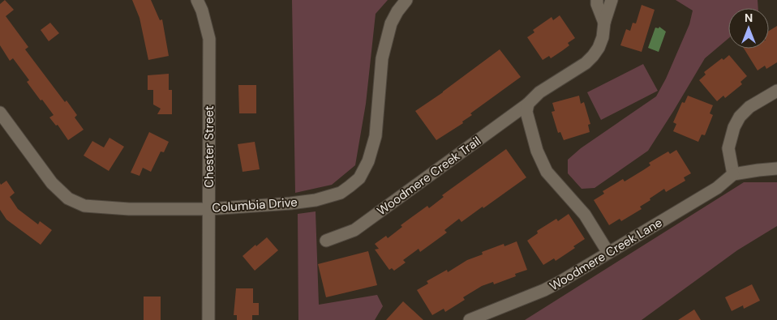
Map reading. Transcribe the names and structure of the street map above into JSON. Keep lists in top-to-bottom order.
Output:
{
  "streets": {
    "street": [
      "Chester Street",
      "Woodmere Creek Trail",
      "Columbia Drive",
      "Woodmere Creek Lane"
    ]
  },
  "crossings": [
    ["Chester Street", "Columbia Drive"]
  ],
  "north": "top"
}
